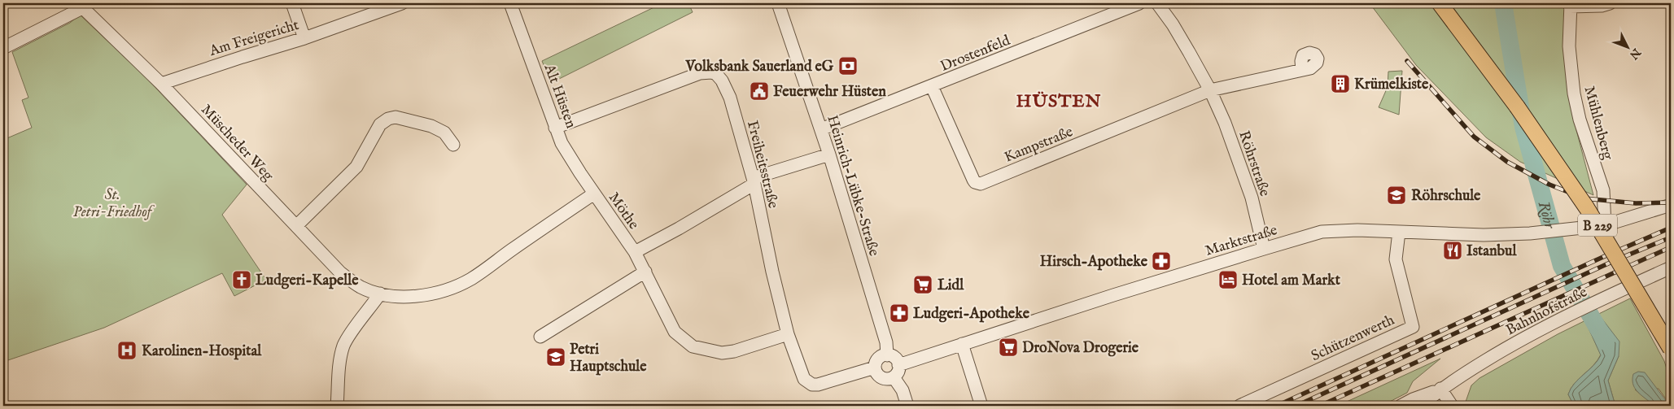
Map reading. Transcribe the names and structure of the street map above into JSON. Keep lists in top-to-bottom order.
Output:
{
  "streets": {
    "main road": ["B 229"],
    "street": [
      "Am Freigericht",
      "Drostenfeld",
      "Alt Hüsten",
      "Mühlenberg",
      "Müscheder Weg",
      "Kampstraße",
      "Röhrstraße",
      "Freiheitsstraße",
      "Heinrich-Lübke-Straße",
      "Möthe",
      "Marktstraße",
      "Bahnhofstraße",
      "Schützenwerth"
    ]
  },
  "crossings": [
    ["Am Freigericht", "Müscheder Weg"],
    ["Drostenfeld", "Kampstraße"],
    ["Drostenfeld", "Heinrich-Lübke-Straße"],
    ["Alt Hüsten", "Freiheitsstraße"],
    ["Alt Hüsten", "Möthe"],
    ["Mühlenberg", "Marktstraße"],
    ["Müscheder Weg", "Möthe"],
    ["Kampstraße", "Röhrstraße"],
    ["Röhrstraße", "Marktstraße"],
    ["Freiheitsstraße", "Heinrich-Lübke-Straße"],
    ["Freiheitsstraße", "Möthe"],
    ["Freiheitsstraße", "Marktstraße"],
    ["Heinrich-Lübke-Straße", "Marktstraße"],
    ["Marktstraße", "Schützenwerth"]
  ],
  "districts": ["HÜSTEN"],
  "water": ["Röhr"],
  "parks": ["St. Petri-Friedhof"],
  "places": {
    "bank": ["Volksbank Sauerland eG"],
    "building": ["Krümelkiste"],
    "public building": ["Feuerwehr Hüsten"],
    "school or university": ["Röhrschule", "Petri Hauptschule"],
    "restaurant": ["Istanbul"],
    "pharmacy": ["Hirsch-Apotheke", "Ludgeri-Apotheke"],
    "church": ["Ludgeri-Kapelle"],
    "hotel": ["Hotel am Markt"],
    "supermarket": ["Lidl", "DroNova Drogerie"],
    "hospital": ["Karolinen-Hospital"]
  },
  "north": "bottom right"
}
